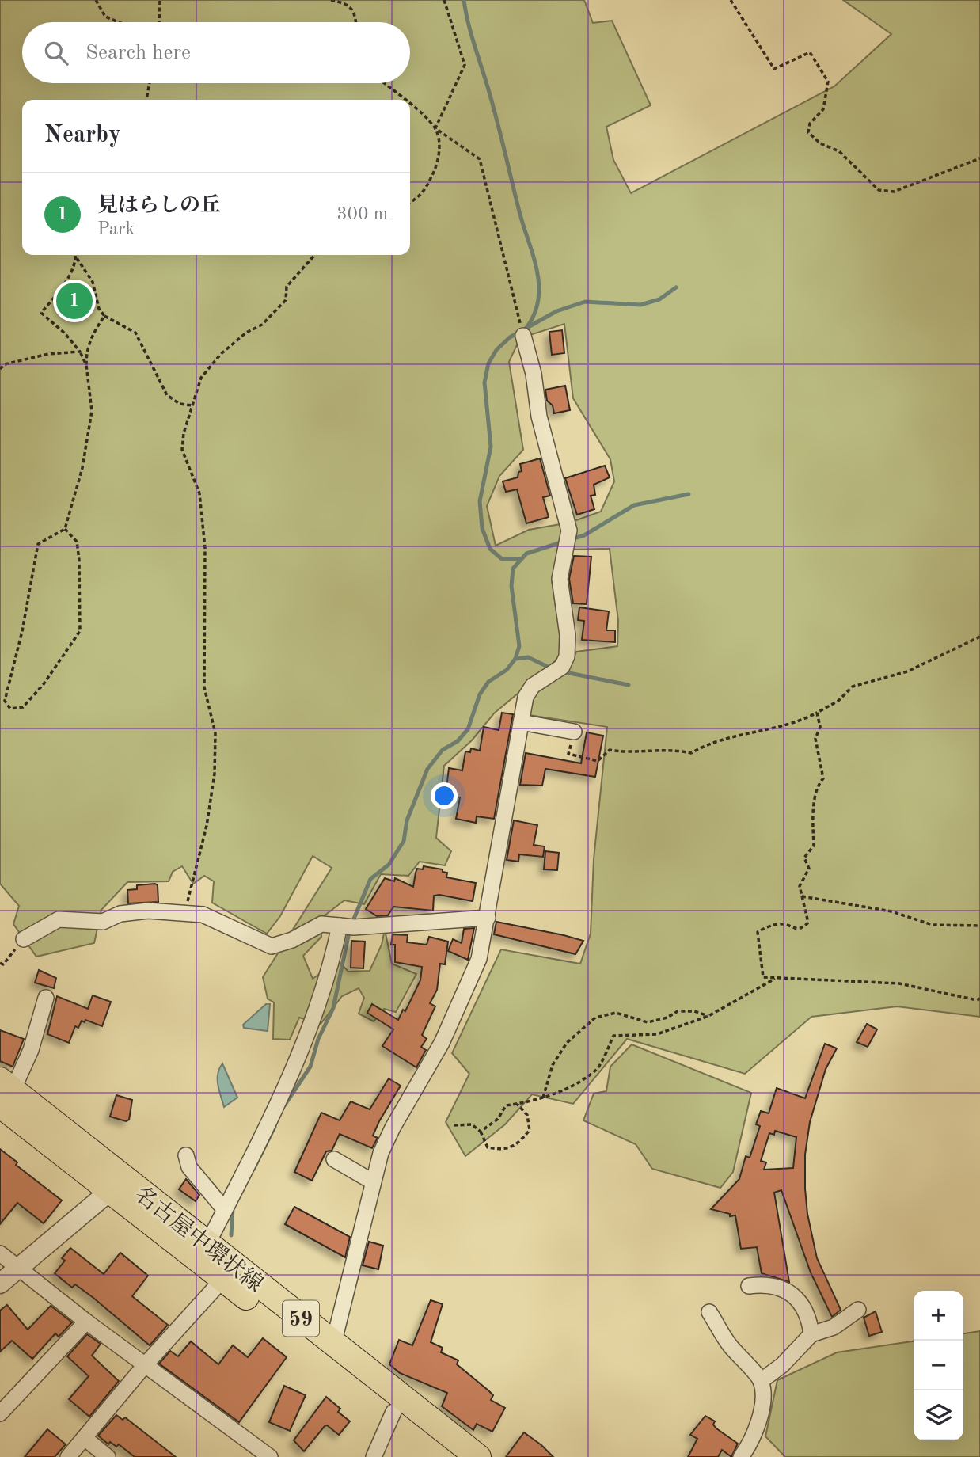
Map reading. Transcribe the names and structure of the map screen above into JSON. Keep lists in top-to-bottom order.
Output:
{
  "streets": {
    "main road": ["名古屋中環状線", "59"]
  },
  "page": {
    "search": "Search here",
    "heading": "Nearby",
    "list": [
      {
        "mark": "1",
        "name": "見はらしの丘",
        "note": "Park",
        "value": "300 m"
      }
    ],
    "pins": "1",
    "map_buttons": ["+", "−"]
  }
}
